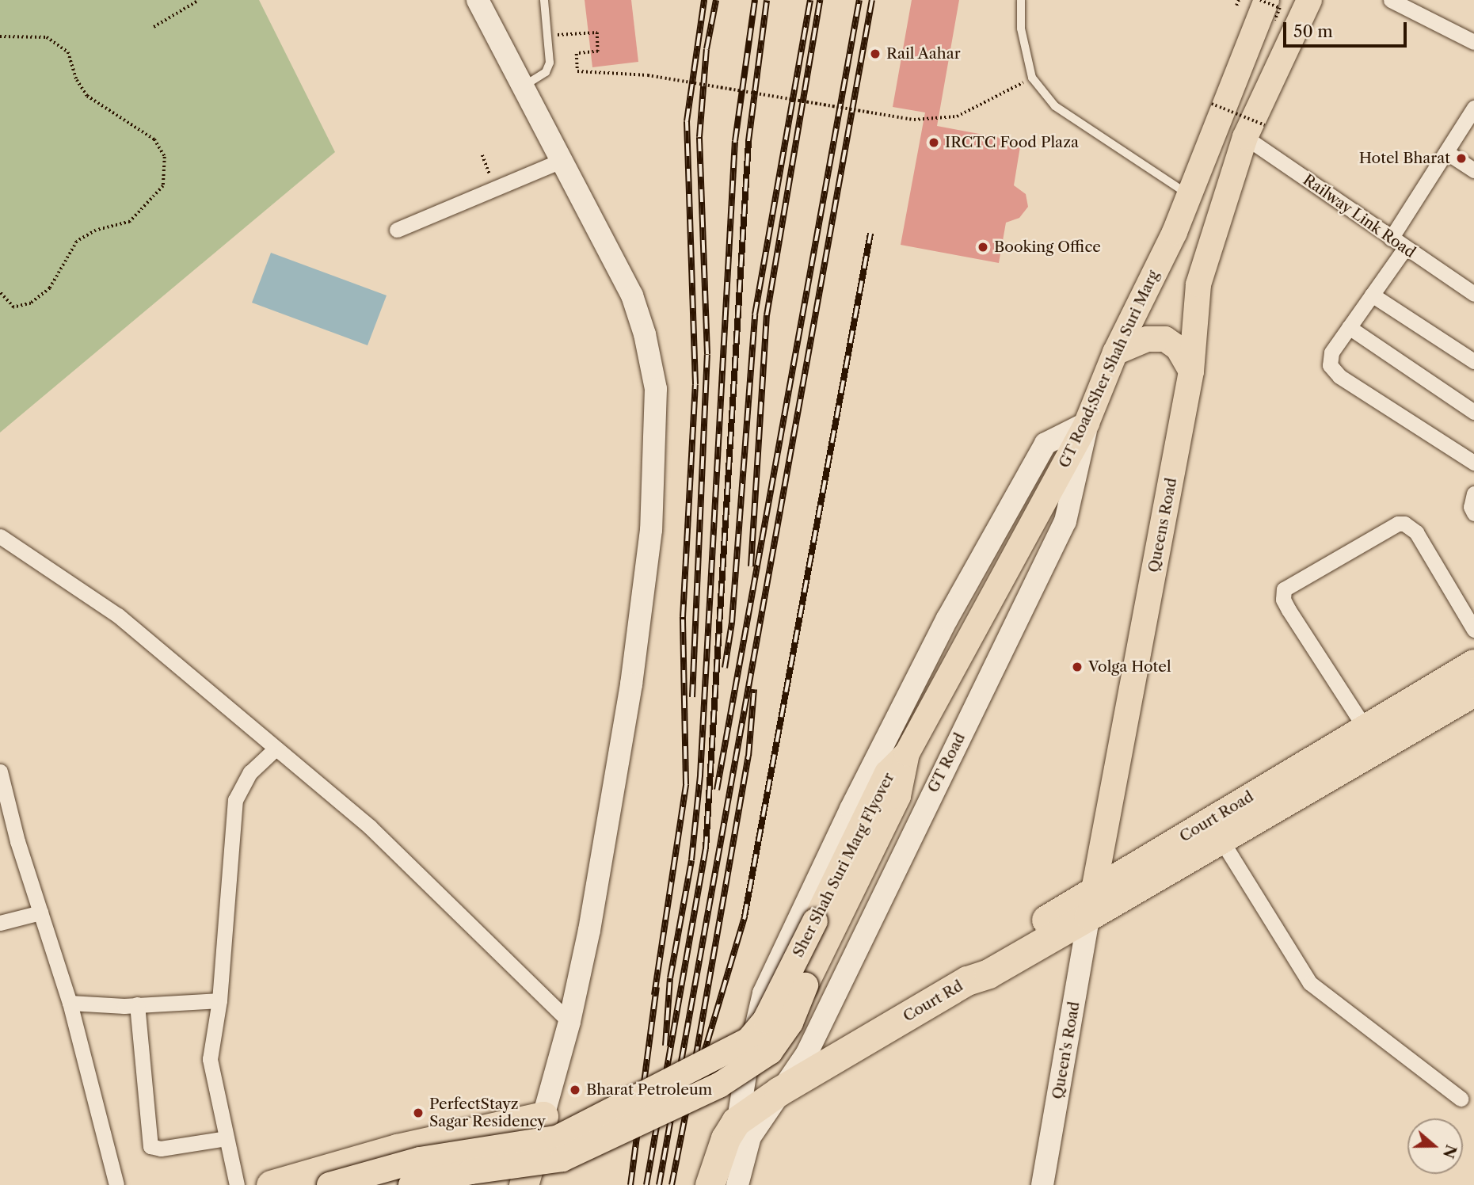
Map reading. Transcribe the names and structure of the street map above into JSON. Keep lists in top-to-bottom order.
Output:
{
  "streets": {
    "highway": ["Court Road", "Court Rd"],
    "main road": [
      "GT Road;Sher Shah Suri Marg",
      "Queens Road",
      "GT Road",
      "Sher Shah Suri Marg Flyover",
      "Queen's Road"
    ],
    "street": ["Railway Link Road"]
  },
  "crossings": [
    ["Railway Link Road", "Queens Road"],
    ["GT Road;Sher Shah Suri Marg", "GT Road"],
    ["GT Road;Sher Shah Suri Marg", "Sher Shah Suri Marg Flyover"],
    ["Queens Road", "Court Road"],
    ["Queens Road", "Court Rd"],
    ["Queens Road", "Queen's Road"],
    ["GT Road", "Court Rd"],
    ["Court Road", "Court Rd"],
    ["Court Road", "Queen's Road"],
    ["Court Rd", "Queen's Road"]
  ],
  "places": [
    "Rail Aahar",
    "IRCTC Food Plaza",
    "Hotel Bharat",
    "Booking Office",
    "Volga Hotel",
    "Bharat Petroleum",
    "PerfectStayz Sagar Residency"
  ],
  "scale_bar": "50 m",
  "north": "right"
}
